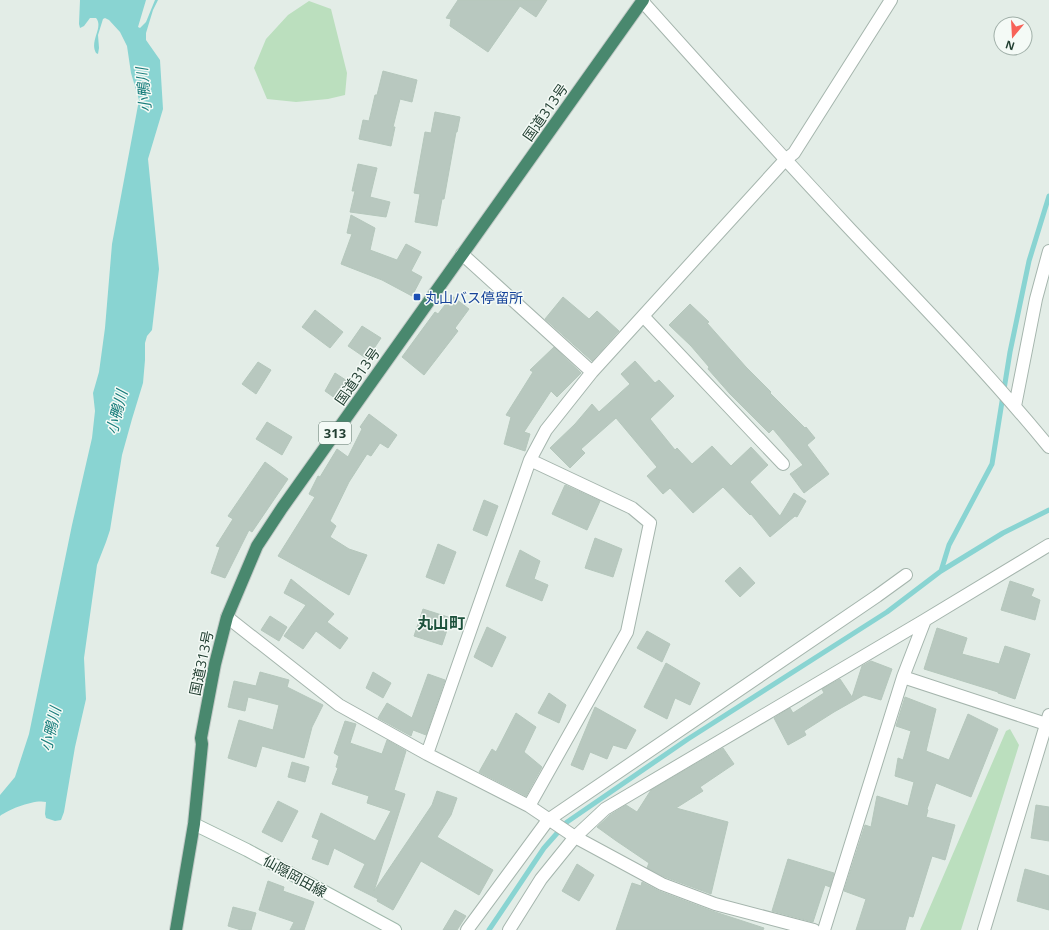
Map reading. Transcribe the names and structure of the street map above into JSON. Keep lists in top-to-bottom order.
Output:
{
  "streets": {
    "highway": ["国道313号", "313"],
    "street": ["仙隠岡田線"]
  },
  "crossings": [
    ["国道313号", "仙隠岡田線"]
  ],
  "districts": ["丸山町"],
  "water": ["小鴨川"],
  "places": {
    "transit": ["丸山バス停留所"]
  },
  "north": "bottom"
}
